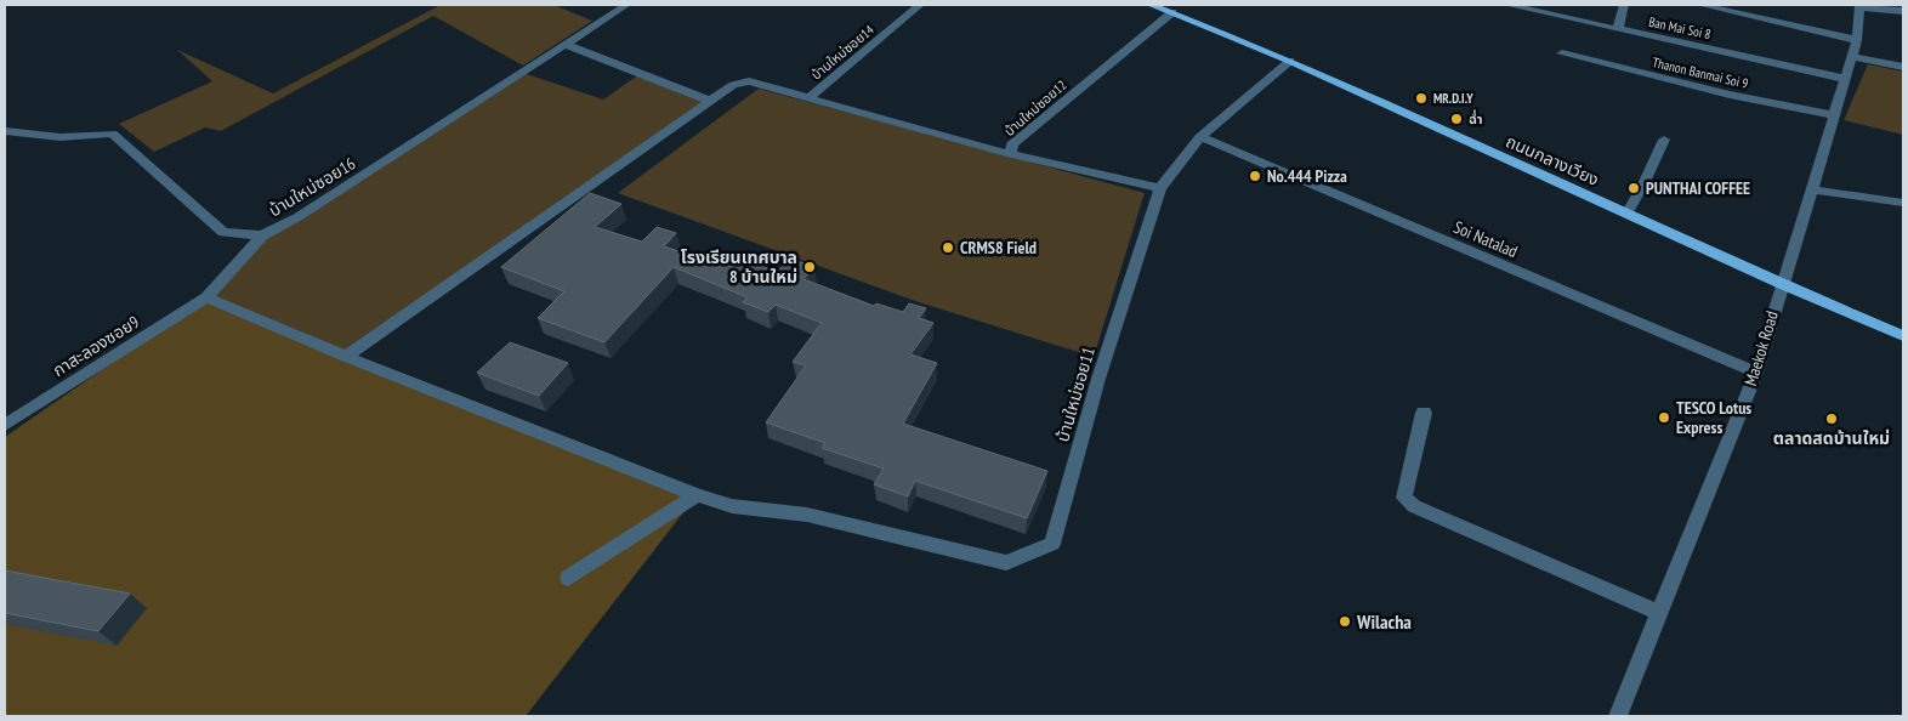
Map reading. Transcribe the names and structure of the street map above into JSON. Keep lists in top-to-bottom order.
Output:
{
  "streets": {
    "main road": ["ถนนกลางเวียง"],
    "street": [
      "Ban Mai Soi 8",
      "บ้านใหม่ซอย14",
      "Thanon Banmai Soi 9",
      "บ้านใหม่ซอย12",
      "บ้านใหม่ซอย16",
      "Soi Natalad",
      "กาสะลองซอย9",
      "Maekok Road",
      "บ้านใหม่ซอย11"
    ]
  },
  "crossings": [
    ["Ban Mai Soi 8", "Maekok Road"],
    ["Thanon Banmai Soi 9", "Maekok Road"],
    ["บ้านใหม่ซอย12", "ถนนกลางเวียง"],
    ["บ้านใหม่ซอย12", "บ้านใหม่ซอย11"],
    ["ถนนกลางเวียง", "Maekok Road"],
    ["ถนนกลางเวียง", "บ้านใหม่ซอย11"],
    ["บ้านใหม่ซอย16", "กาสะลองซอย9"],
    ["Soi Natalad", "Maekok Road"],
    ["Soi Natalad", "บ้านใหม่ซอย11"]
  ],
  "places": [
    "MR.D.I.Y",
    "ฉ่ำ",
    "No.444 Pizza",
    "PUNTHAI COFFEE",
    "CRMS8 Field",
    "โรงเรียนเทศบาล 8 บ้านใหม่",
    "TESCO Lotus Express",
    "ตลาดสดบ้านใหม่",
    "Wilacha"
  ]
}
